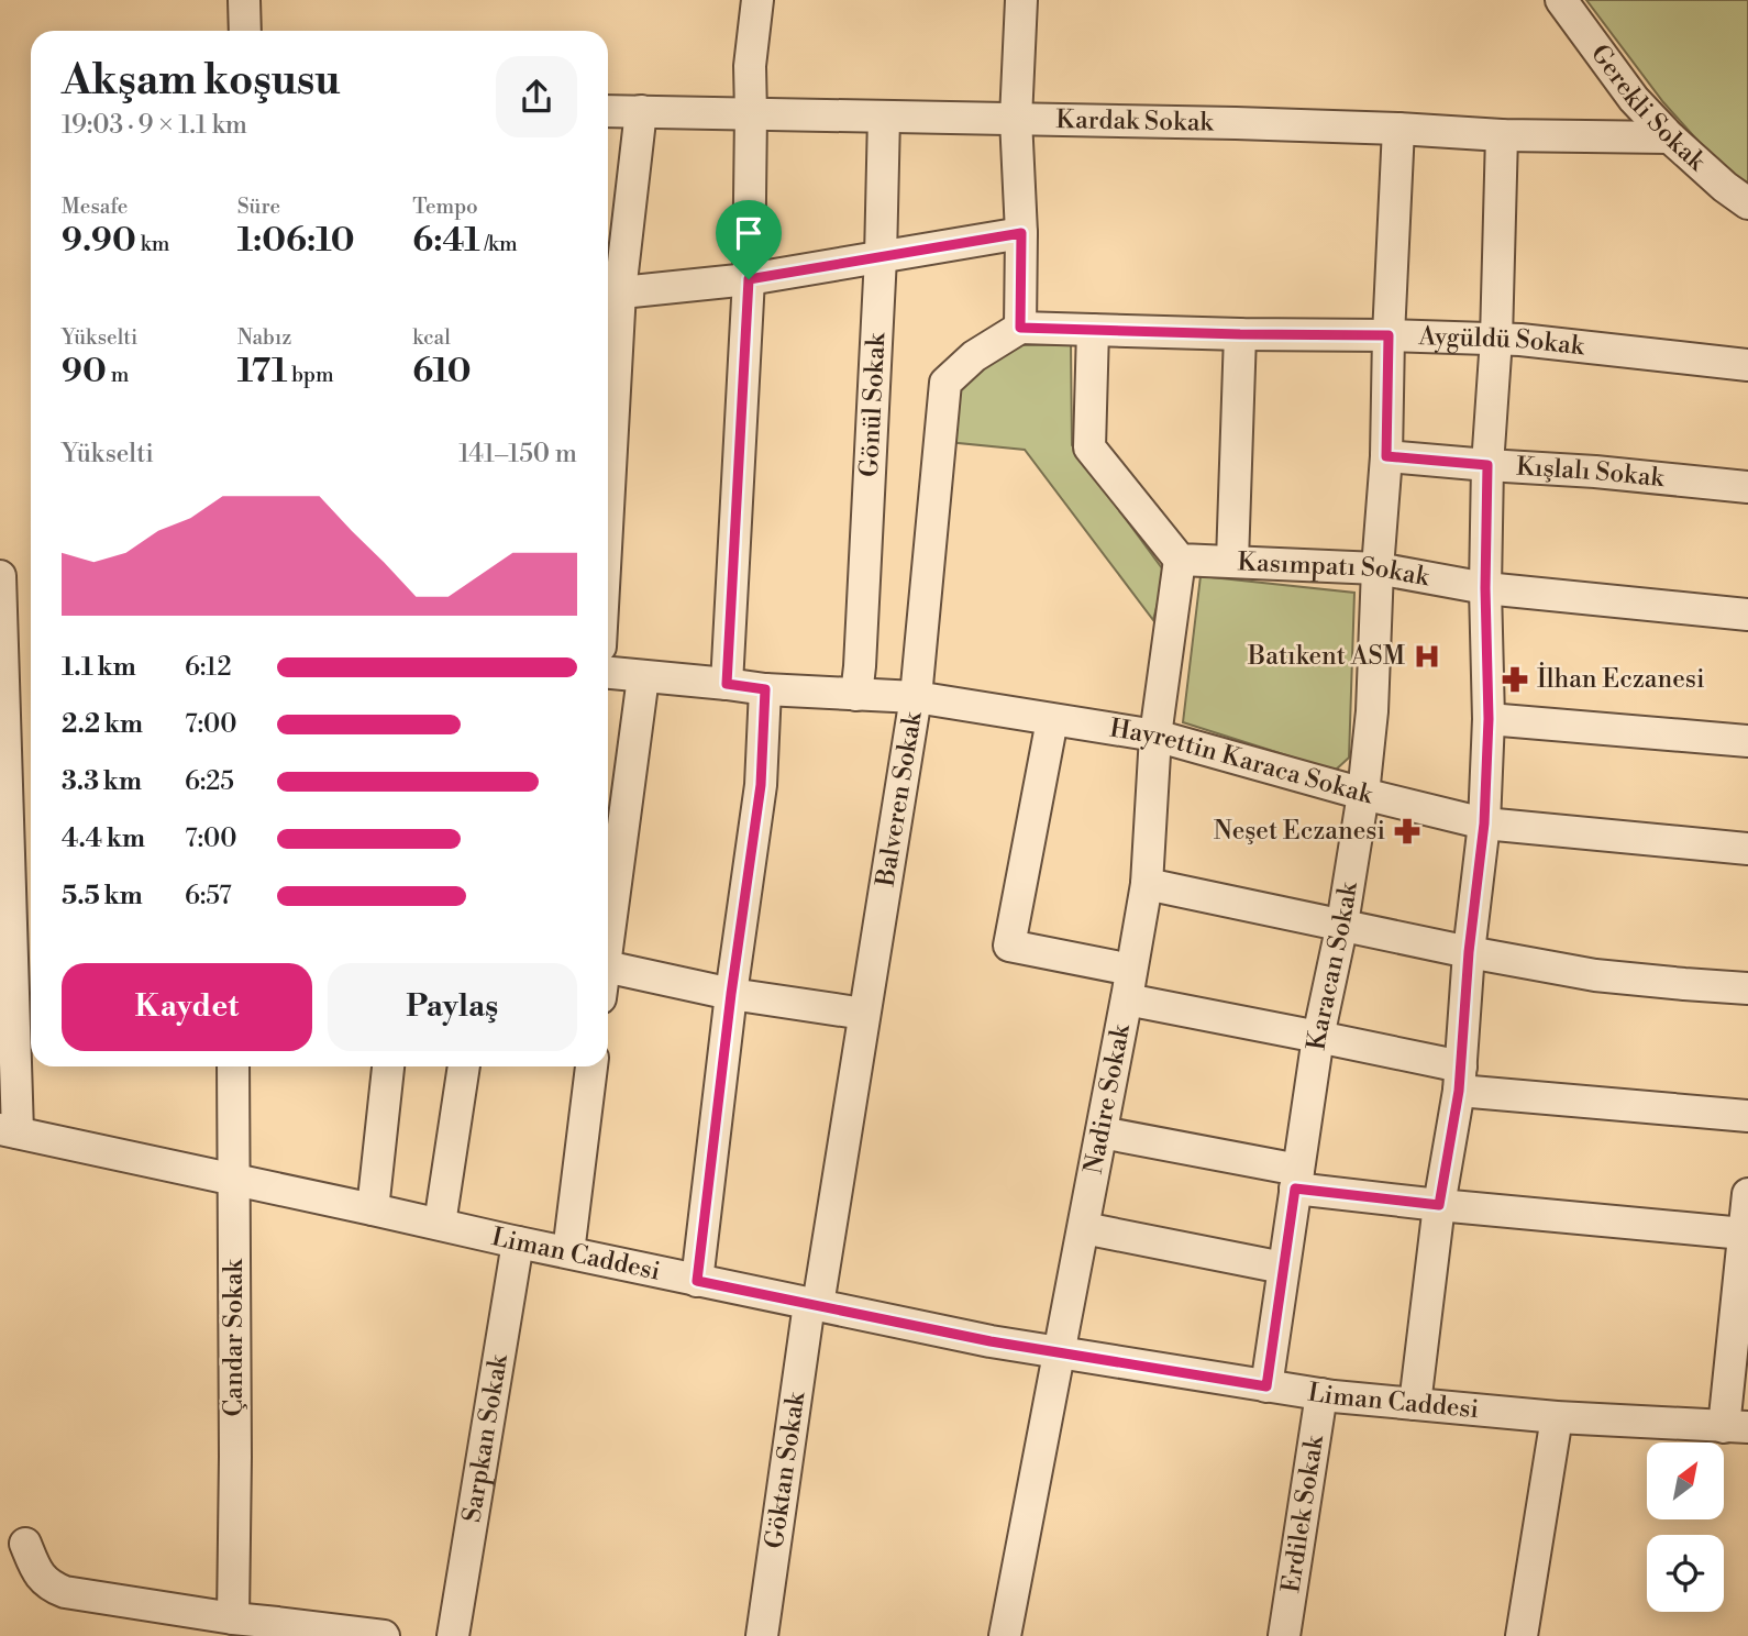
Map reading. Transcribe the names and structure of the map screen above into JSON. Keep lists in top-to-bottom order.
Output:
{
  "streets": {
    "street": [
      "Gerekli Sokak",
      "Kardak Sokak",
      "Aygüldü Sokak",
      "Gönül Sokak",
      "Kışlalı Sokak",
      "Kasımpatı Sokak",
      "Hayrettin Karaca Sokak",
      "Balveren Sokak",
      "Karacan Sokak",
      "Nadire Sokak",
      "Liman Caddesi",
      "Çandar Sokak",
      "Sarpkan Sokak",
      "Göktan Sokak",
      "Erdilek Sokak"
    ]
  },
  "crossings": [
    ["Gerekli Sokak", "Kardak Sokak"],
    ["Kardak Sokak", "Gönül Sokak"],
    ["Kardak Sokak", "Karacan Sokak"],
    ["Aygüldü Sokak", "Balveren Sokak"],
    ["Aygüldü Sokak", "Karacan Sokak"],
    ["Gönül Sokak", "Hayrettin Karaca Sokak"],
    ["Kışlalı Sokak", "Karacan Sokak"],
    ["Kasımpatı Sokak", "Karacan Sokak"],
    ["Kasımpatı Sokak", "Nadire Sokak"],
    ["Hayrettin Karaca Sokak", "Balveren Sokak"],
    ["Hayrettin Karaca Sokak", "Karacan Sokak"],
    ["Hayrettin Karaca Sokak", "Nadire Sokak"],
    ["Balveren Sokak", "Liman Caddesi"],
    ["Balveren Sokak", "Göktan Sokak"],
    ["Karacan Sokak", "Liman Caddesi"],
    ["Nadire Sokak", "Liman Caddesi"],
    ["Liman Caddesi", "Çandar Sokak"],
    ["Liman Caddesi", "Sarpkan Sokak"],
    ["Liman Caddesi", "Göktan Sokak"],
    ["Liman Caddesi", "Erdilek Sokak"]
  ],
  "places": {
    "hospital": ["Batıkent ASM"],
    "pharmacy": ["İlhan Eczanesi", "Neşet Eczanesi"]
  },
  "north": "top right",
  "page": {
    "heading": ["Akşam koşusu", "19:03 · 9 × 1.1 km"],
    "stats": [
      ["Mesafe", "9.90 km"],
      ["Süre", "1:06:10"],
      ["Tempo", "6:41 /km"],
      ["Yükselti", "90 m"],
      ["Nabız", "171 bpm"],
      ["kcal", "610"]
    ],
    "chart": ["Yükselti", "141–150 m"],
    "list": [
      {
        "name": "1.1 km",
        "note": "6:12"
      },
      {
        "name": "2.2 km",
        "note": "7:00"
      },
      {
        "name": "3.3 km",
        "note": "6:25"
      },
      {
        "name": "4.4 km",
        "note": "7:00"
      },
      {
        "name": "5.5 km",
        "note": "6:57"
      }
    ],
    "buttons": ["Kaydet", "Paylaş"]
  }
}
